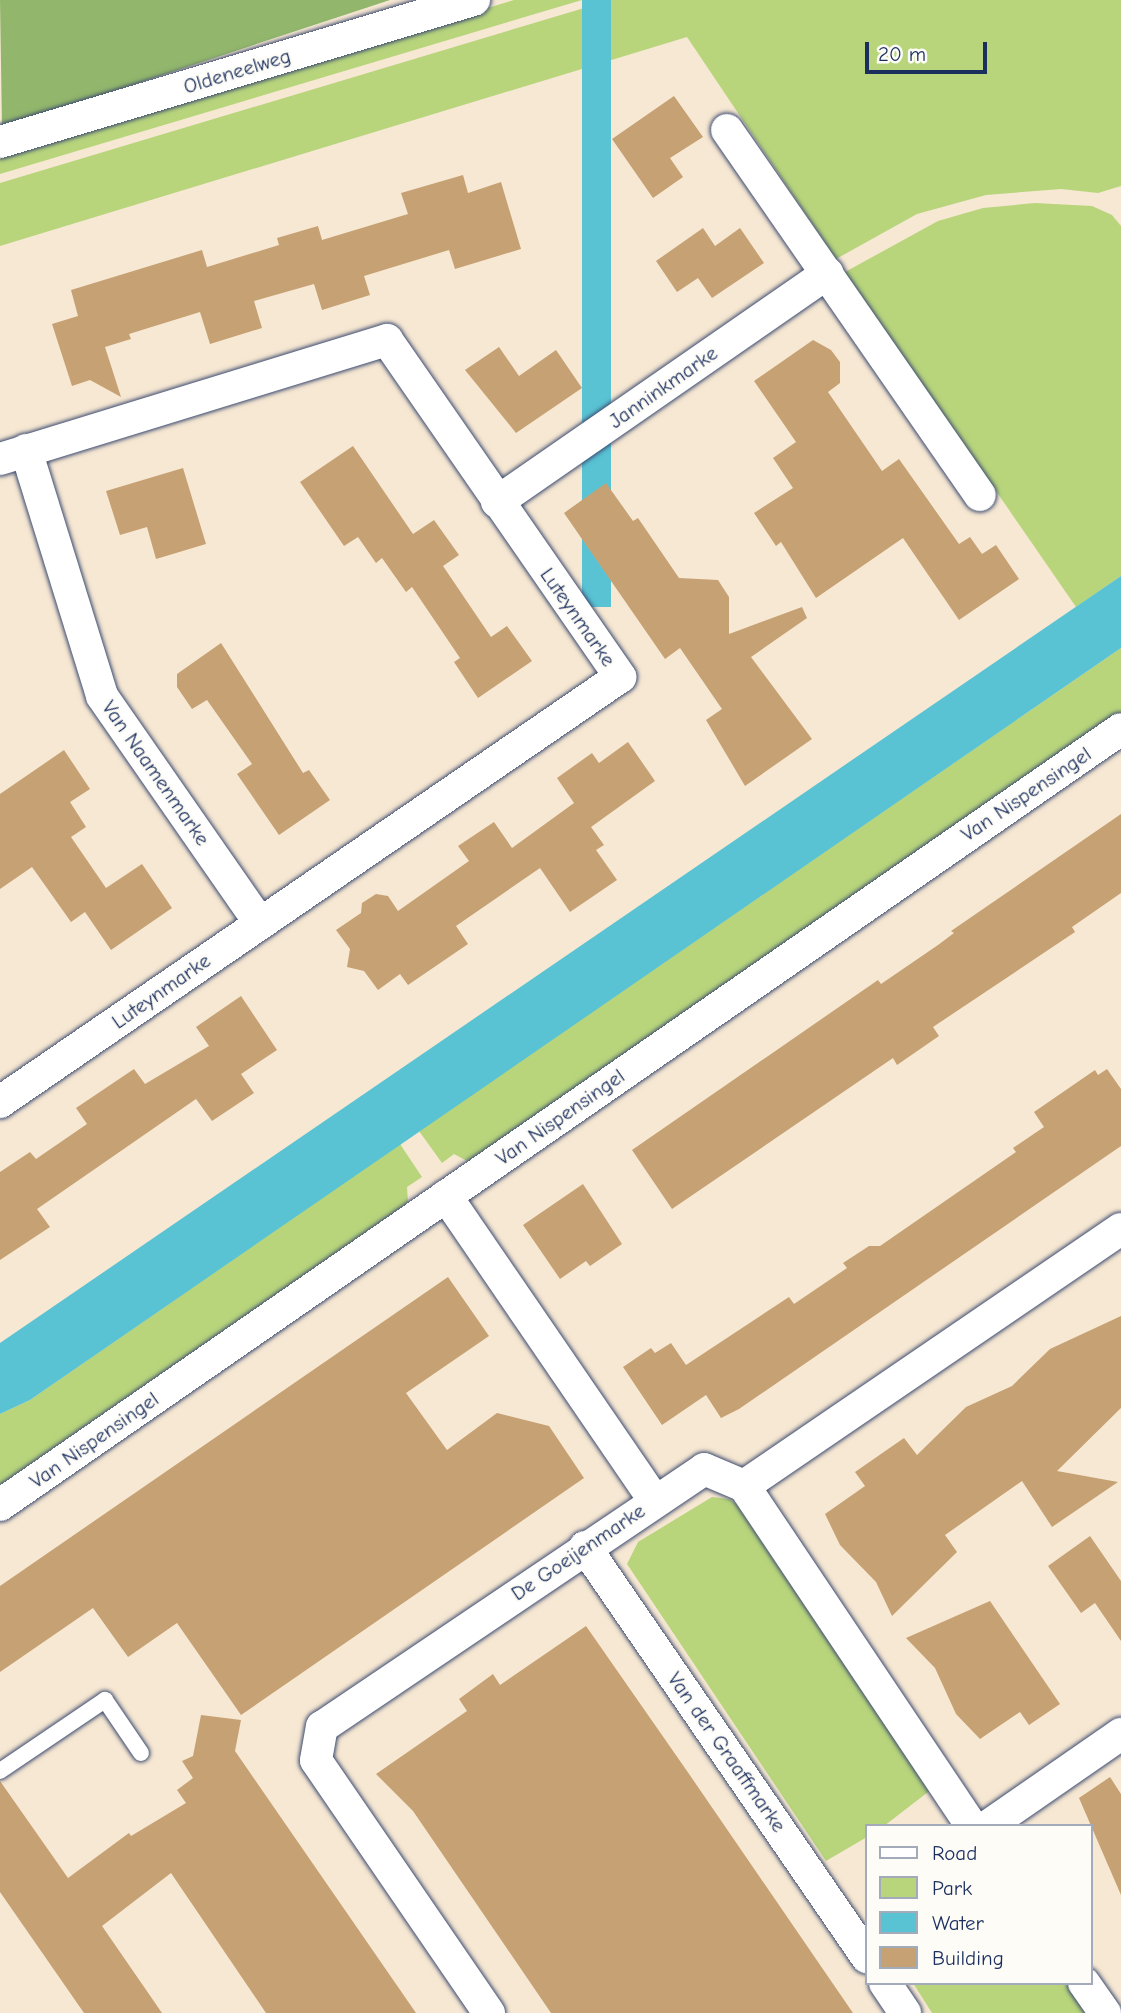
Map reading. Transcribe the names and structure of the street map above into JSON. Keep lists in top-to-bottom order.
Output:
{
  "streets": {
    "street": [
      "Oldeneelweg",
      "Janninkmarke",
      "Luteynmarke",
      "Van Naamenmarke",
      "Van Nispensingel",
      "De Goeijenmarke",
      "Van der Graaffmarke"
    ]
  },
  "crossings": [
    ["Janninkmarke", "Luteynmarke"],
    ["Luteynmarke", "Van Naamenmarke"],
    ["De Goeijenmarke", "Van der Graaffmarke"]
  ],
  "legend": [
    "Road",
    "Park",
    "Water",
    "Building"
  ],
  "scale_bar": "20 m"
}
